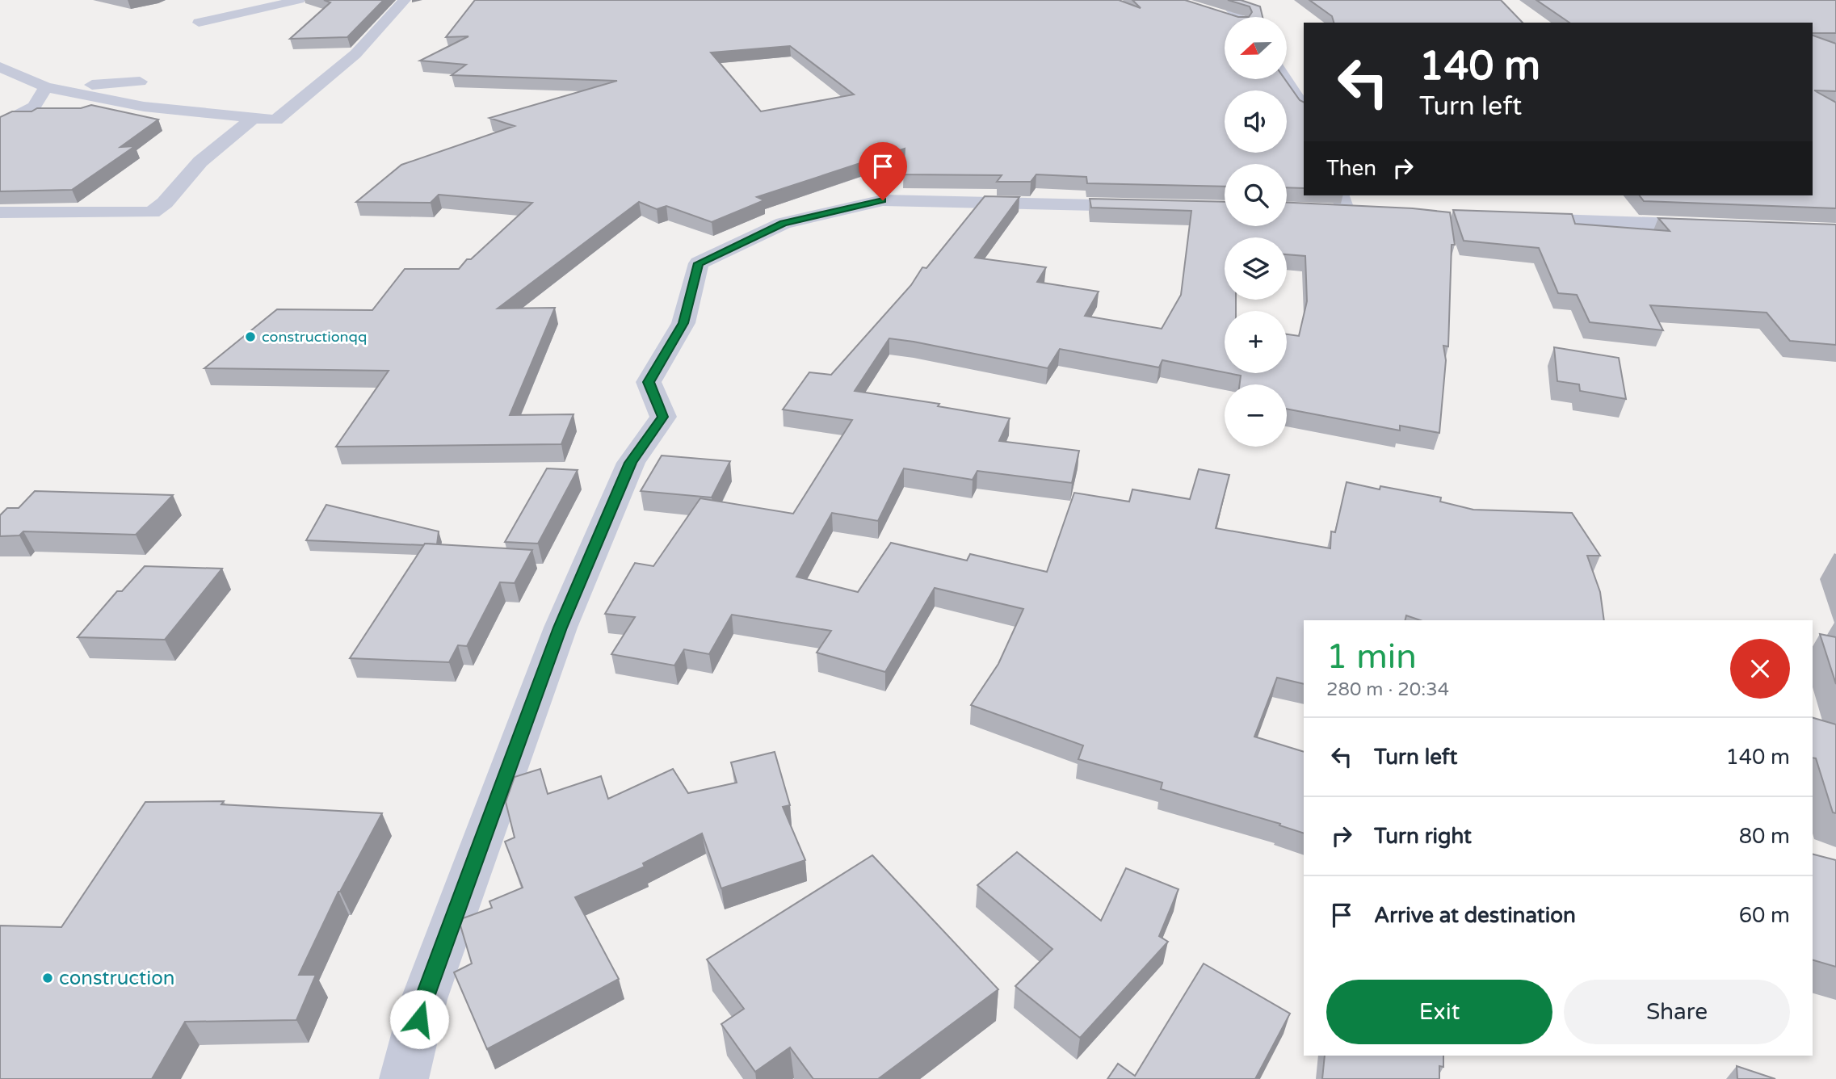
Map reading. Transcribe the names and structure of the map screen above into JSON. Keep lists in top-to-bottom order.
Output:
{
  "places": ["constructionqq", "construction"],
  "north": "left",
  "page": {
    "map_buttons": ["+", "−"],
    "turn": ["140 m", "Turn left"],
    "then": "Then",
    "heading": ["1 min", "280 m · 20:34"],
    "list": [
      {
        "name": "Turn left",
        "value": "140 m"
      },
      {
        "name": "Turn right",
        "value": "80 m"
      },
      {
        "name": "Arrive at destination",
        "value": "60 m"
      }
    ],
    "buttons": ["Exit", "Share"]
  }
}
